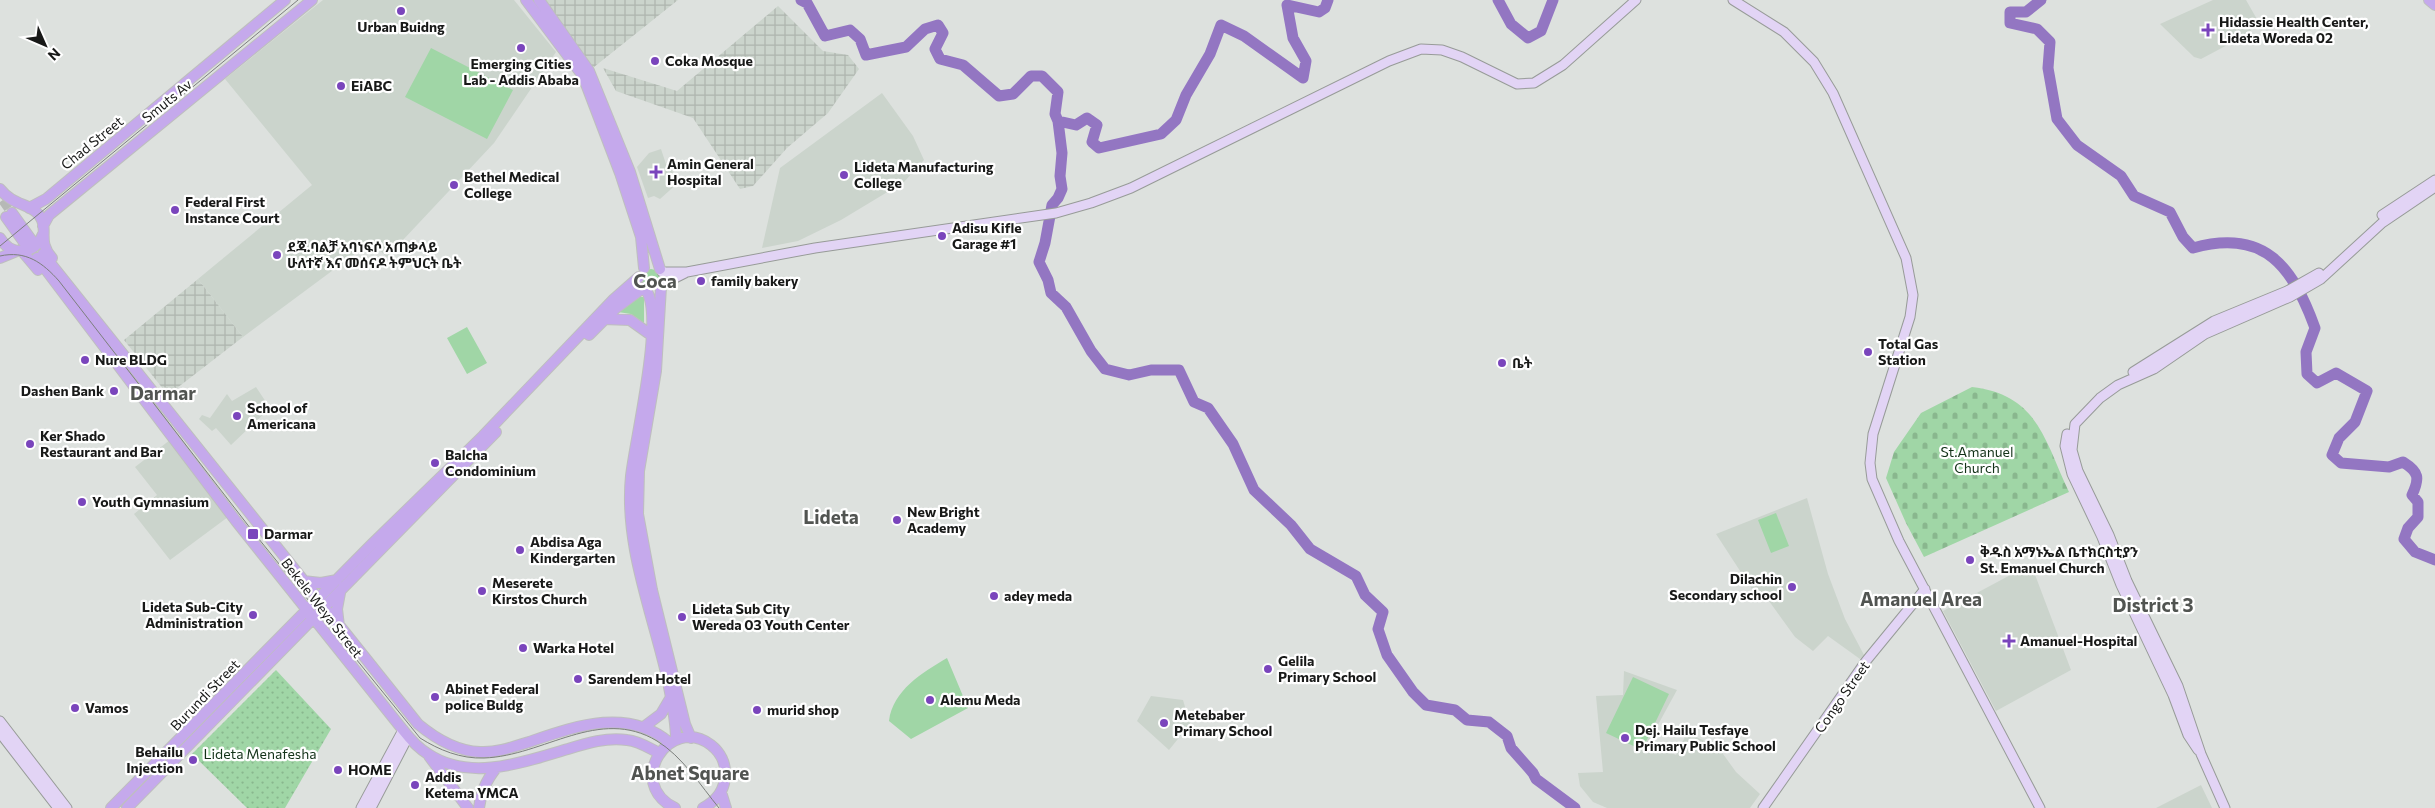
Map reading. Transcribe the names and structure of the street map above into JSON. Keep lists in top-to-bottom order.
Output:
{
  "streets": {
    "main road": [
      "Smuts Av",
      "Chad Street",
      "Bekele Weya Street",
      "Burundi Street",
      "Congo Street"
    ]
  },
  "crossings": [
    ["Bekele Weya Street", "Burundi Street"]
  ],
  "districts": [
    "Coca",
    "Darmar",
    "Lideta",
    "Amanuel Area",
    "District 3",
    "Abnet Square"
  ],
  "parks": ["St.Amanuel Church", "Lideta Menafesha"],
  "places": {
    "other": [
      "Urban Buidng",
      "Emerging Cities Lab - Addis Ababa",
      "Coka Mosque",
      "EiABC",
      "Lideta Manufacturing College",
      "Bethel Medical College",
      "Federal First Instance Court",
      "Adisu Kifle Garage #1",
      "ደጃ.ባልቻ አባነፍሶ አጠቃላይ ሁለተኛ እና መሰናዶ ትምህርት ቤት",
      "family bakery",
      "Total Gas Station",
      "Nure BLDG",
      "ቤት",
      "Dashen Bank",
      "School of Americana",
      "Ker Shado Restaurant and Bar",
      "Balcha Condominium",
      "Youth Gymnasium",
      "New Bright Academy",
      "Abdisa Aga Kindergarten",
      "ቅዱስ አማኑኤል ቤተክርስቲያን St. Emanuel Church",
      "Dilachin Secondary school",
      "Meserete Kirstos Church",
      "adey meda",
      "Lideta Sub-City Administration",
      "Lideta Sub City Wereda 03 Youth Center",
      "Warka Hotel",
      "Gelila Primary School",
      "Sarendem Hotel",
      "Abinet Federal police Buldg",
      "Alemu Meda",
      "Vamos",
      "murid shop",
      "Metebaber Primary School",
      "Dej. Hailu Tesfaye Primary Public School",
      "Behailu Injection",
      "HOME",
      "Addis Ketema YMCA"
    ],
    "health": ["Hidassie Health Center, Lideta Woreda 02", "Amin General Hospital", "Amanuel-Hospital"],
    "transit": ["Darmar"]
  },
  "north": "bottom right"
}
